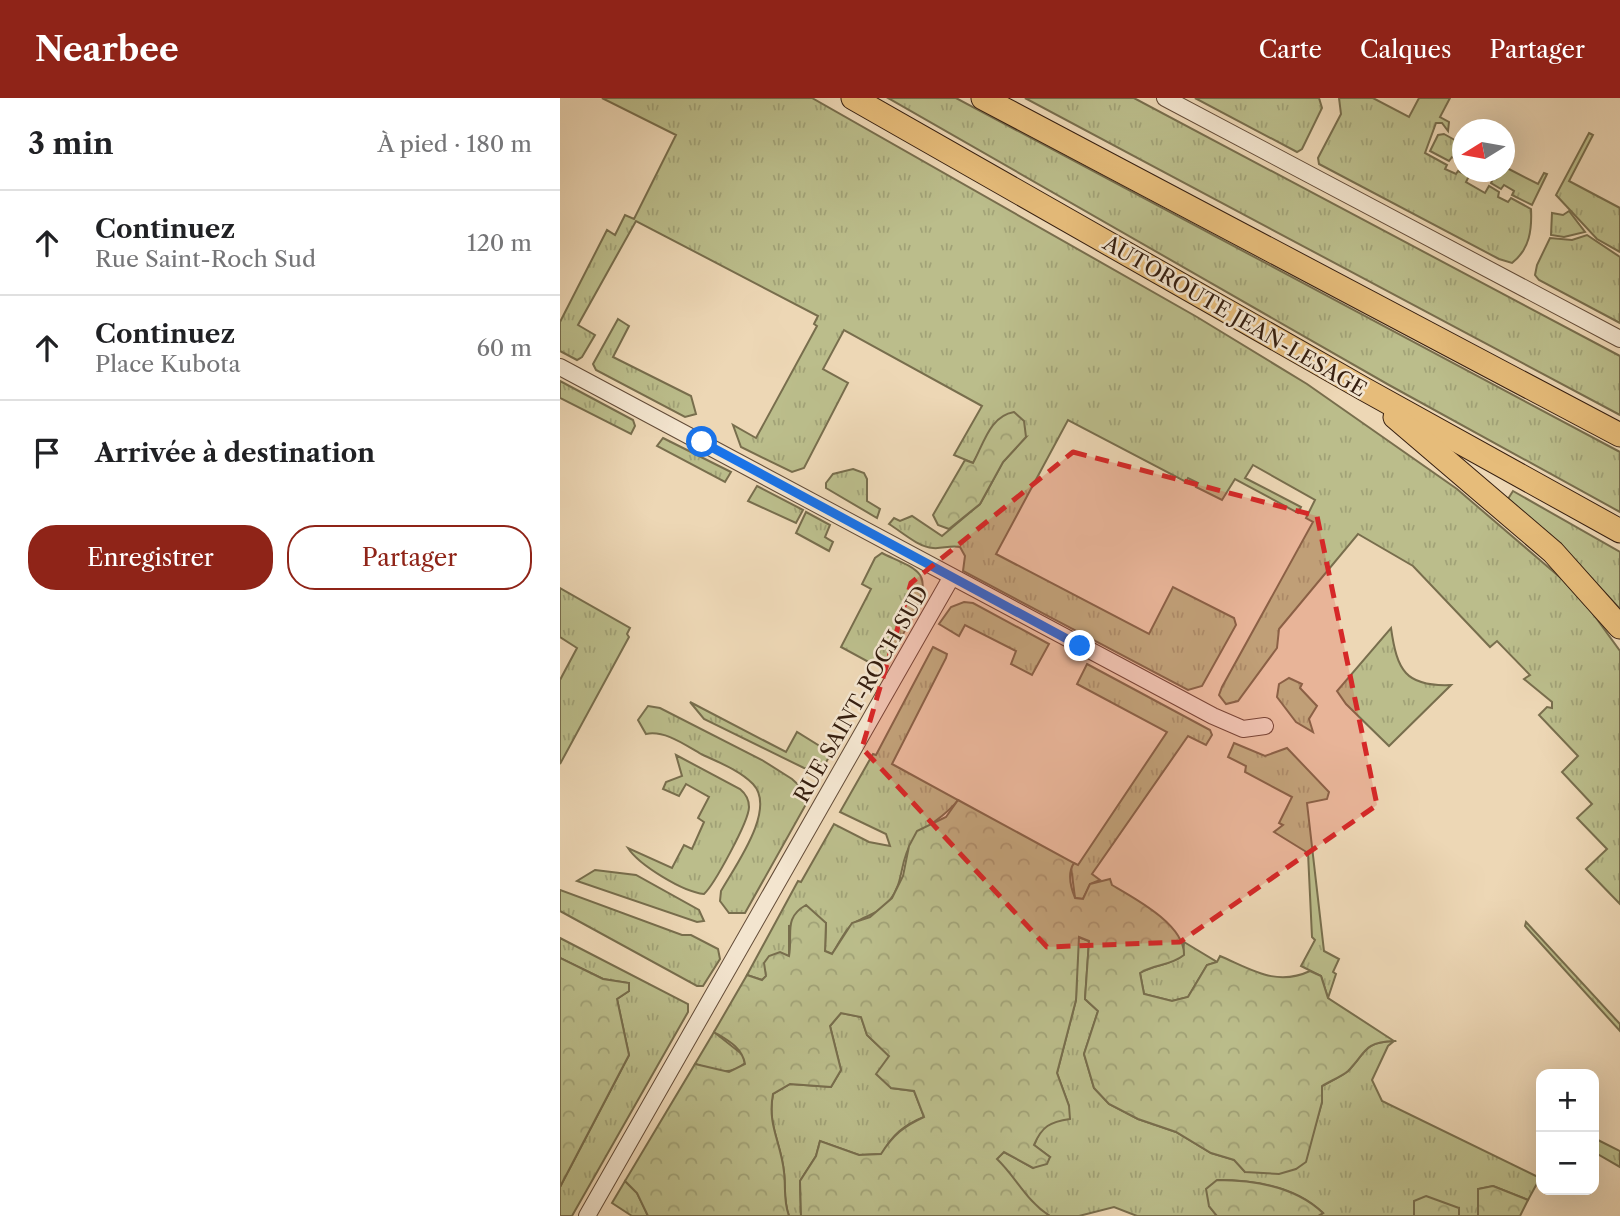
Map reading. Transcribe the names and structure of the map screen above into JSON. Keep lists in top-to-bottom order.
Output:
{
  "streets": {
    "highway": ["AUTOROUTE JEAN-LESAGE"],
    "street": ["RUE SAINT-ROCH SUD"]
  },
  "north": "left",
  "page": {
    "header": "Nearbee",
    "nav": ["Carte", "Calques", "Partager"],
    "heading": ["3 min", "À pied · 180 m"],
    "list": [
      ["Continuez", "Rue Saint-Roch Sud", "120 m"],
      ["Continuez", "Place Kubota", "60 m"],
      "Arrivée à destination"
    ],
    "buttons": ["Enregistrer", "Partager"],
    "map_buttons": ["+", "−"]
  }
}
